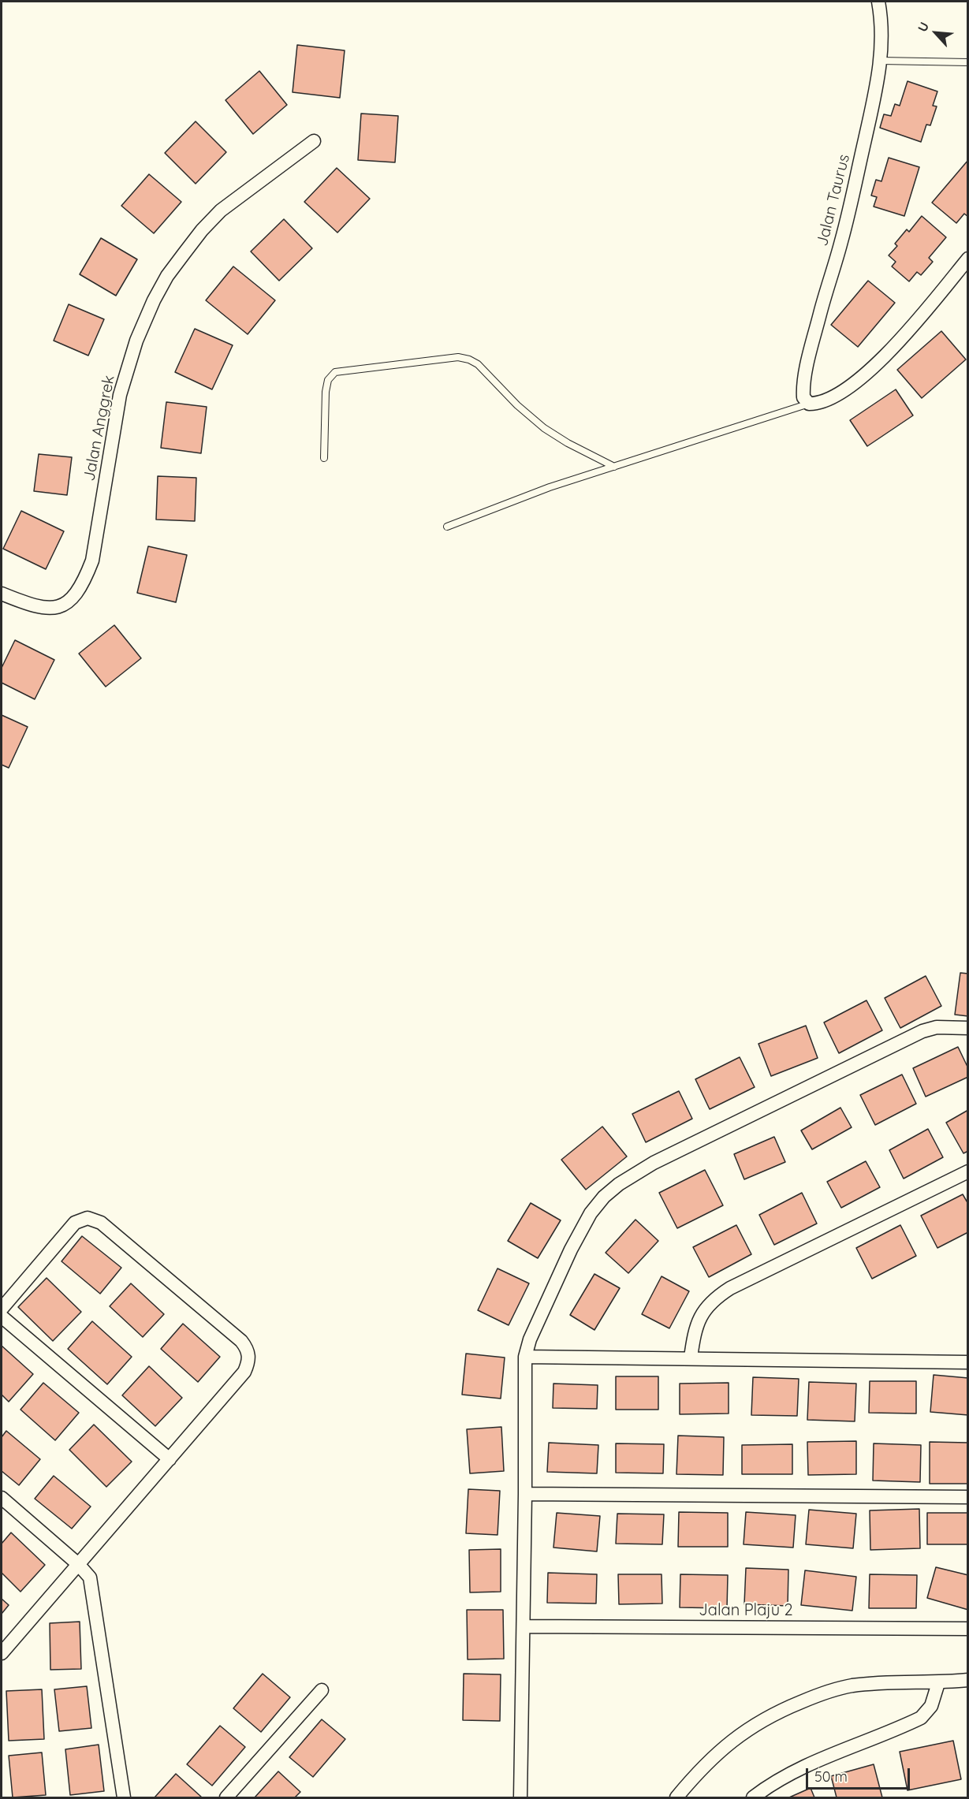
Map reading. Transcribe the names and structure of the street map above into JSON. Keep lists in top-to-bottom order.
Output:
{
  "streets": {
    "street": ["Jalan Taurus", "Jalan Anggrek", "Jalan Plaju 2"]
  },
  "scale_bar": "50 m",
  "north": "top left"
}
